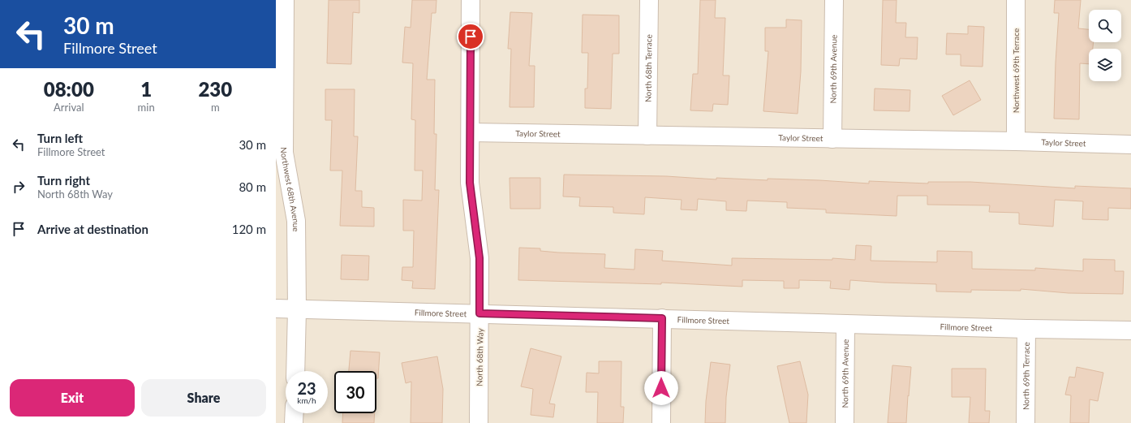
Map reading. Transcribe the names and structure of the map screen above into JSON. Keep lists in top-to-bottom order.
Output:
{
  "streets": {
    "street": [
      "North 68th Terrace",
      "North 69th Avenue",
      "Northwest 69th Terrace",
      "Taylor Street",
      "Northwest 68th Avenue",
      "Fillmore Street",
      "North 68th Way",
      "North 69th Terrace"
    ]
  },
  "crossings": [
    ["North 68th Terrace", "Taylor Street"],
    ["North 69th Avenue", "Taylor Street"],
    ["North 69th Avenue", "Fillmore Street"],
    ["Northwest 69th Terrace", "Taylor Street"],
    ["Taylor Street", "North 68th Way"],
    ["Northwest 68th Avenue", "Fillmore Street"],
    ["Fillmore Street", "North 68th Way"],
    ["Fillmore Street", "North 69th Terrace"]
  ],
  "page": {
    "turn": ["30 m", "Fillmore Street"],
    "eta": [
      "08:00",
      "Arrival",
      "1",
      "min",
      "230",
      "m"
    ],
    "list": [
      {
        "name": "Turn left",
        "note": "Fillmore Street",
        "value": "30 m"
      },
      {
        "name": "Turn right",
        "note": "North 68th Way",
        "value": "80 m"
      },
      {
        "name": "Arrive at destination",
        "value": "120 m"
      }
    ],
    "speed": "23 km/h",
    "limit": "30",
    "buttons": ["Exit", "Share"]
  }
}
